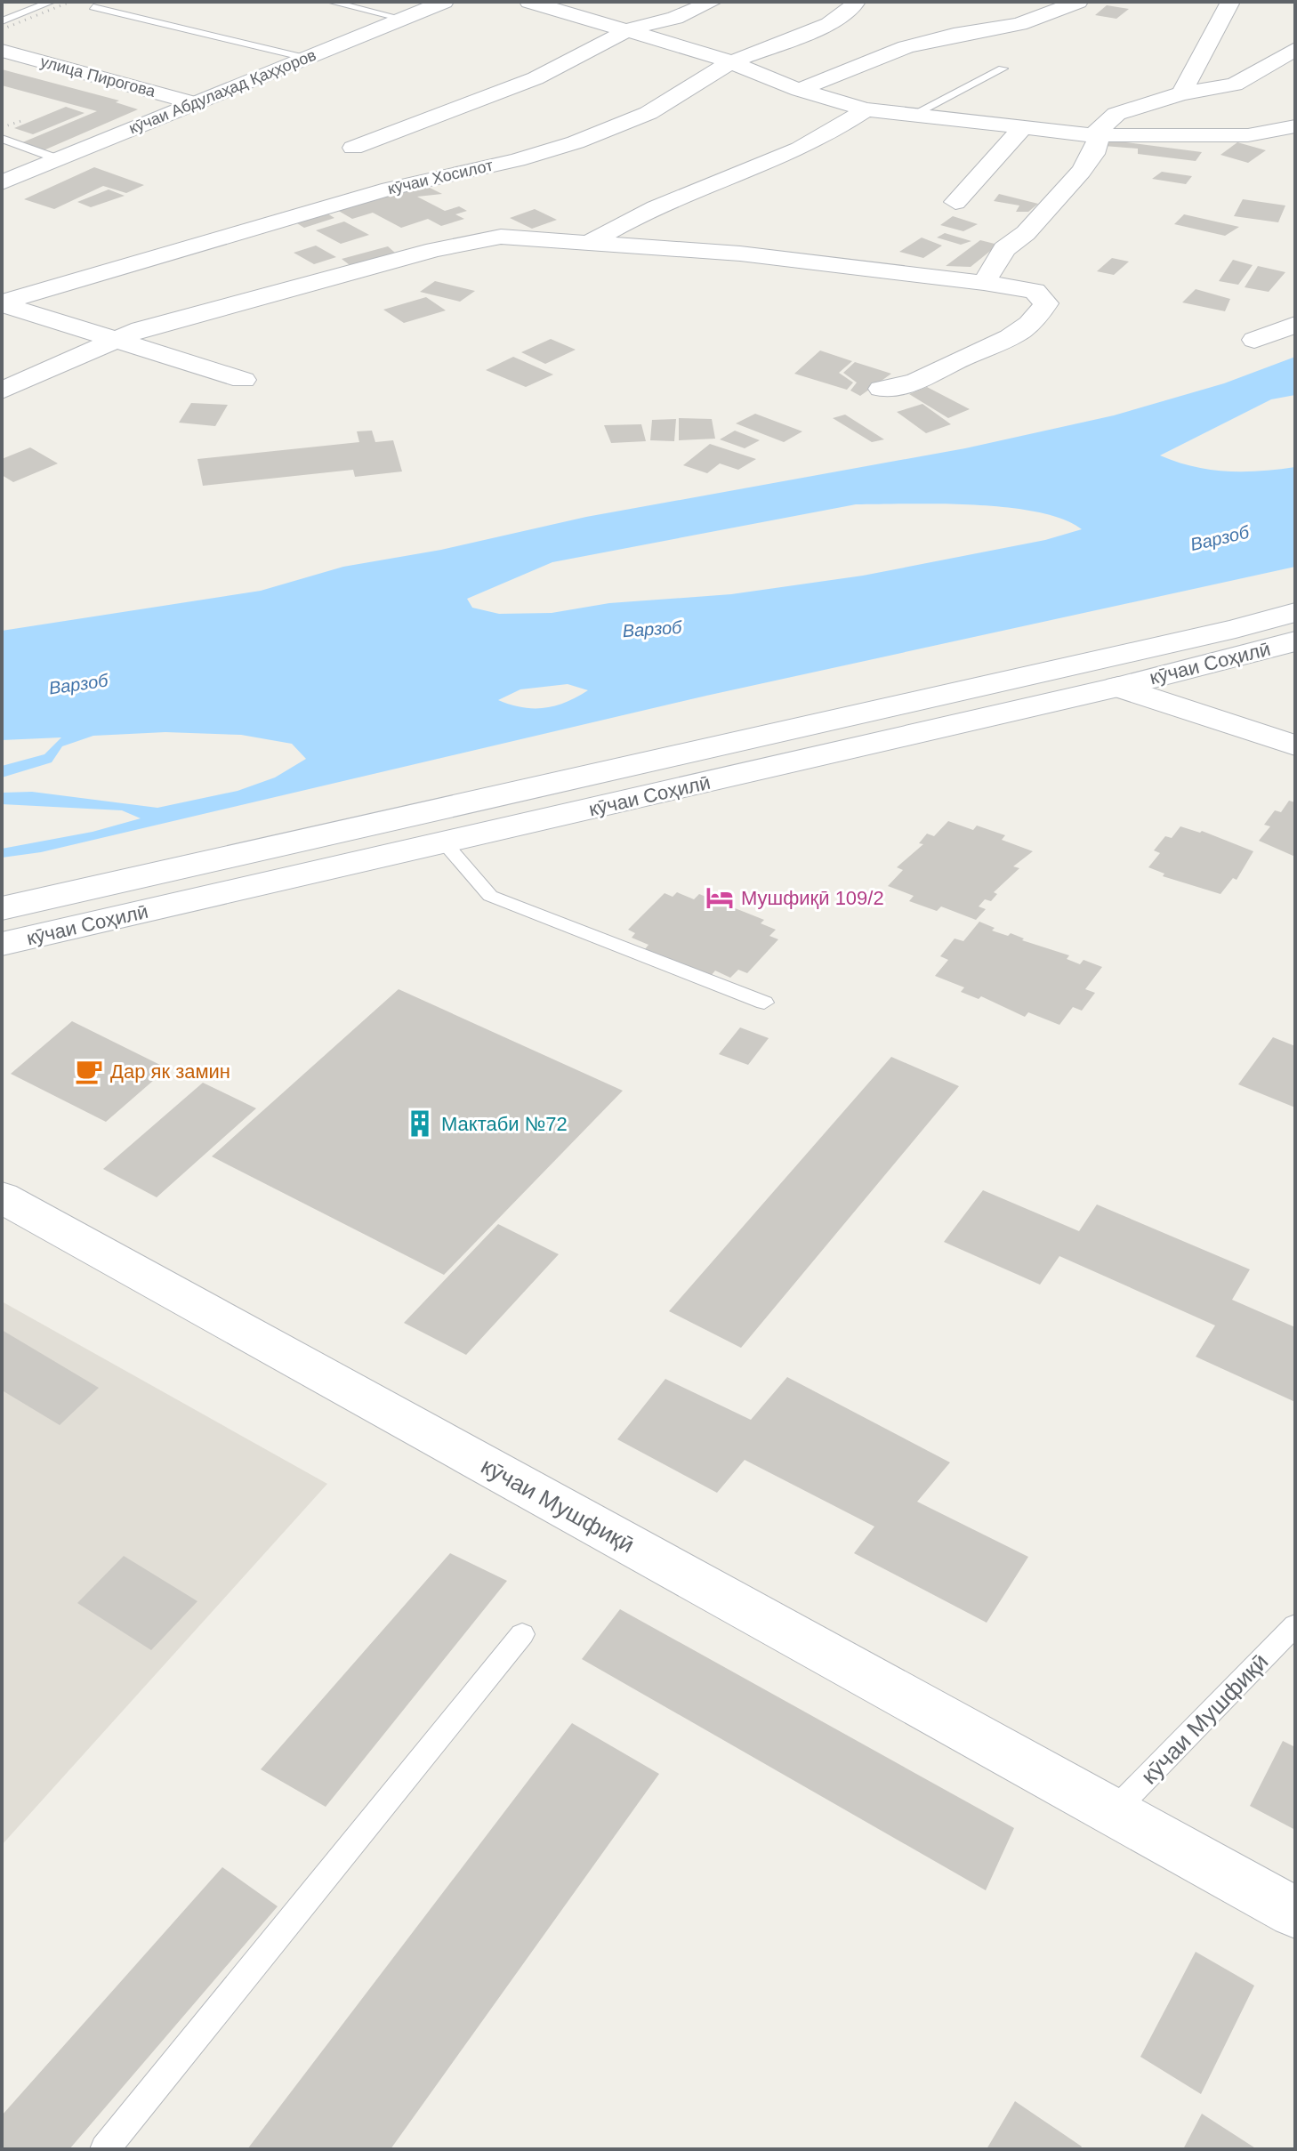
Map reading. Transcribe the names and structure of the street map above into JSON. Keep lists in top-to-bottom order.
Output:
{
  "streets": {
    "street": [
      "улица Пирогова",
      "кӯчаи Абдулаҳад Қаҳҳоров",
      "кӯчаи Хосилот",
      "кӯчаи Соҳилӣ",
      "кӯчаи Мушфиқӣ"
    ]
  },
  "crossings": [
    ["улица Пирогова", "кӯчаи Абдулаҳад Қаҳҳоров"]
  ],
  "water": ["Варзоб"],
  "places": {
    "hotel": ["Мушфиқӣ 109/2"],
    "cafe": ["Дар як замин"],
    "building": ["Мактаби №72"]
  }
}
